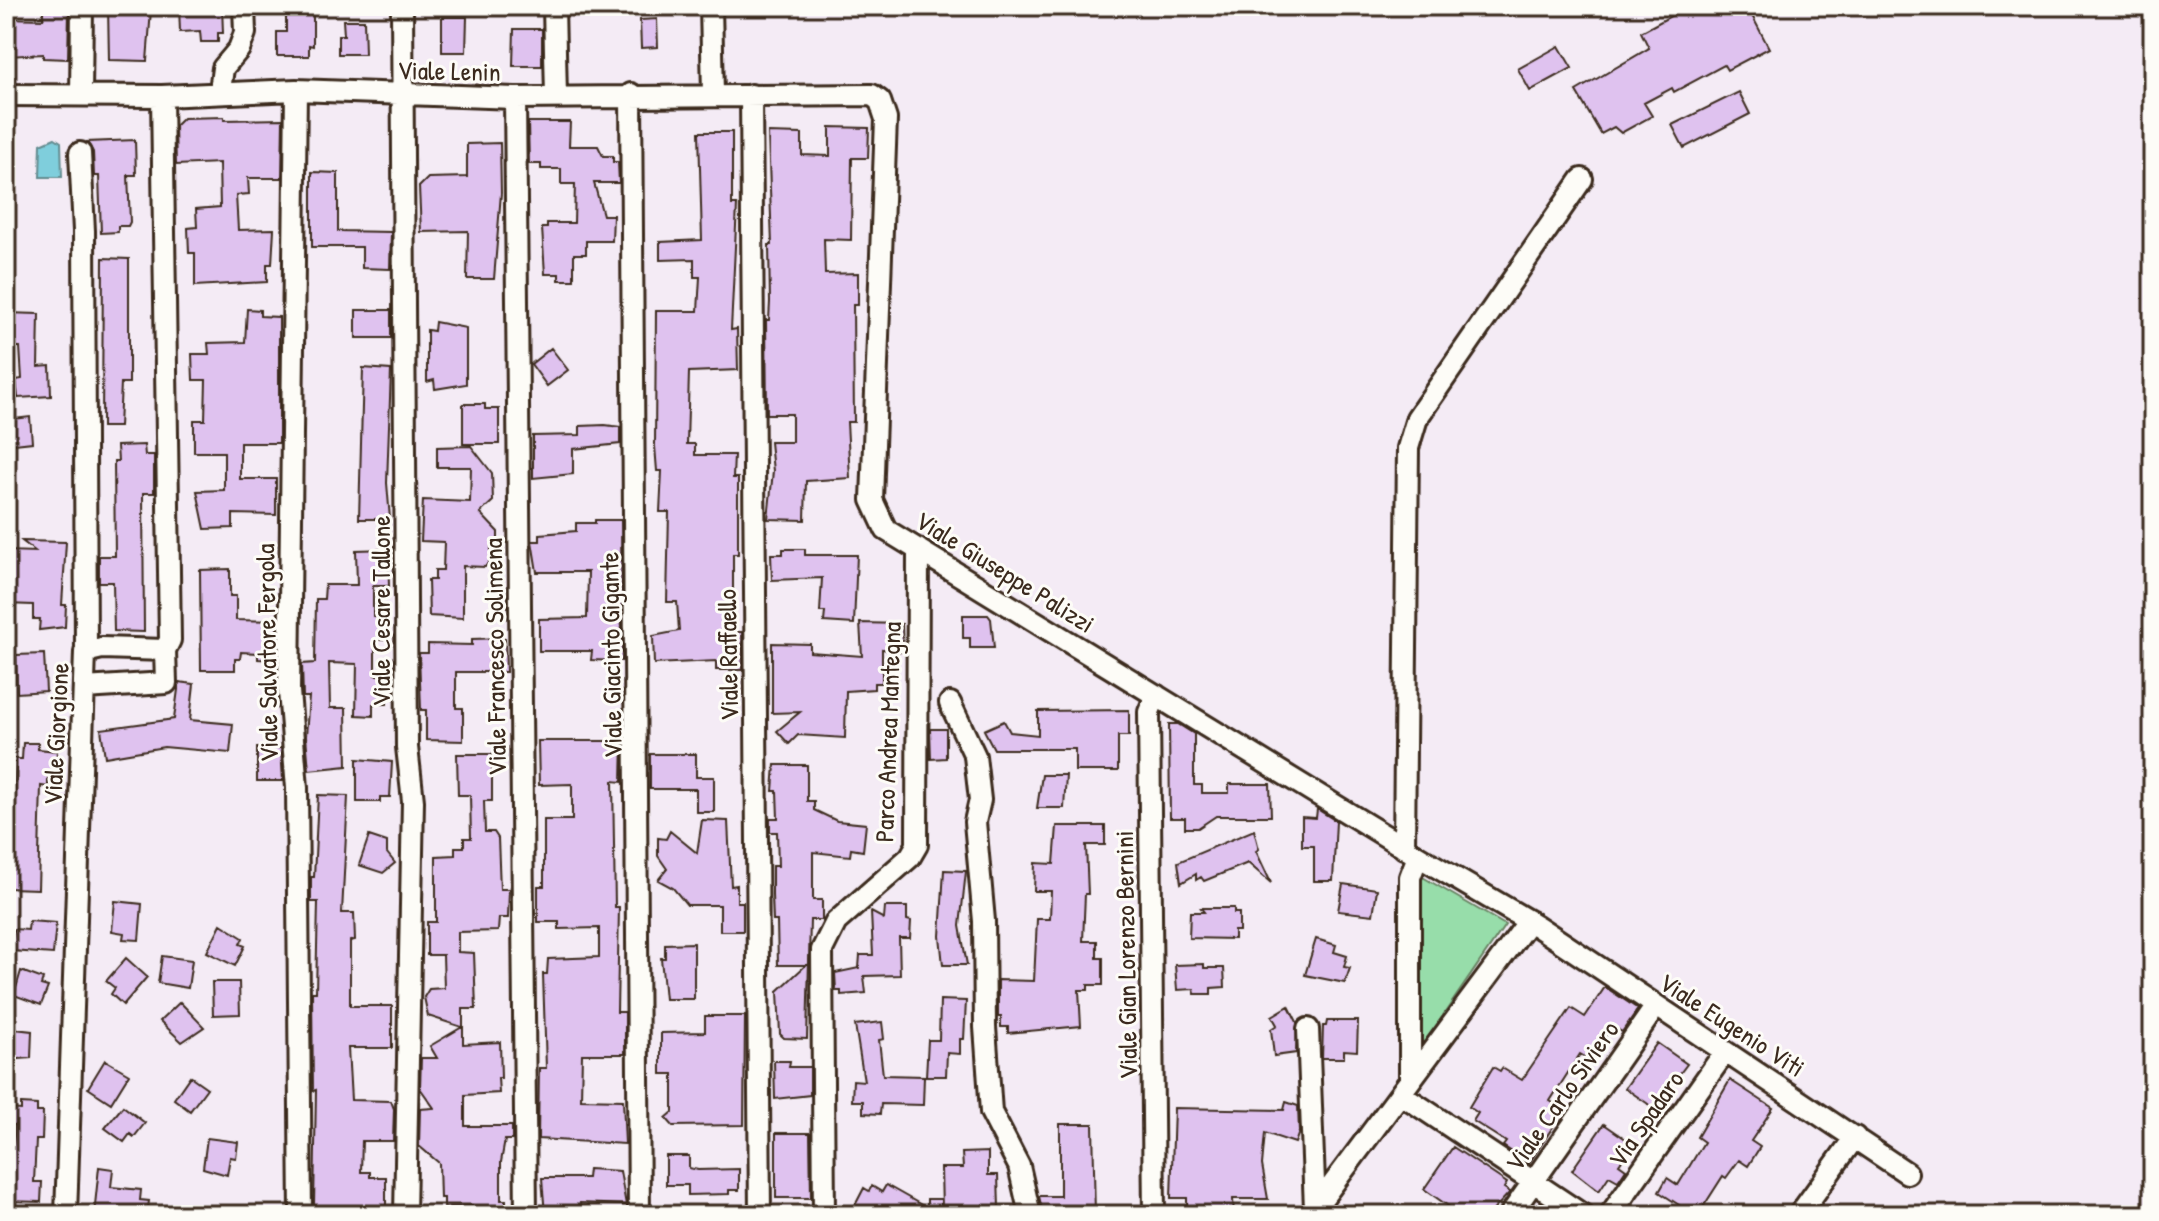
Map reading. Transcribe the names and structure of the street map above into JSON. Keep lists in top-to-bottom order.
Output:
{
  "streets": {
    "street": [
      "Viale Lenin",
      "Viale Giuseppe Palizzi",
      "Viale Cesare Tallone",
      "Viale Salvatore Fergola",
      "Viale Giacinto Gigante",
      "Viale Raffaello",
      "Viale Francesco Solimena",
      "Parco Andrea Mantegna",
      "Viale Giorgione",
      "Viale Gian Lorenzo Bernini",
      "Viale Eugenio Viti",
      "Viale Carlo Siviero",
      "Via Spadaro"
    ]
  },
  "crossings": [
    ["Viale Lenin", "Viale Giuseppe Palizzi"],
    ["Viale Lenin", "Viale Cesare Tallone"],
    ["Viale Lenin", "Viale Salvatore Fergola"],
    ["Viale Lenin", "Viale Giacinto Gigante"],
    ["Viale Lenin", "Viale Raffaello"],
    ["Viale Lenin", "Viale Francesco Solimena"],
    ["Viale Giuseppe Palizzi", "Parco Andrea Mantegna"],
    ["Viale Giuseppe Palizzi", "Viale Gian Lorenzo Bernini"],
    ["Viale Giuseppe Palizzi", "Viale Eugenio Viti"],
    ["Viale Eugenio Viti", "Viale Carlo Siviero"],
    ["Viale Eugenio Viti", "Via Spadaro"]
  ]
}
